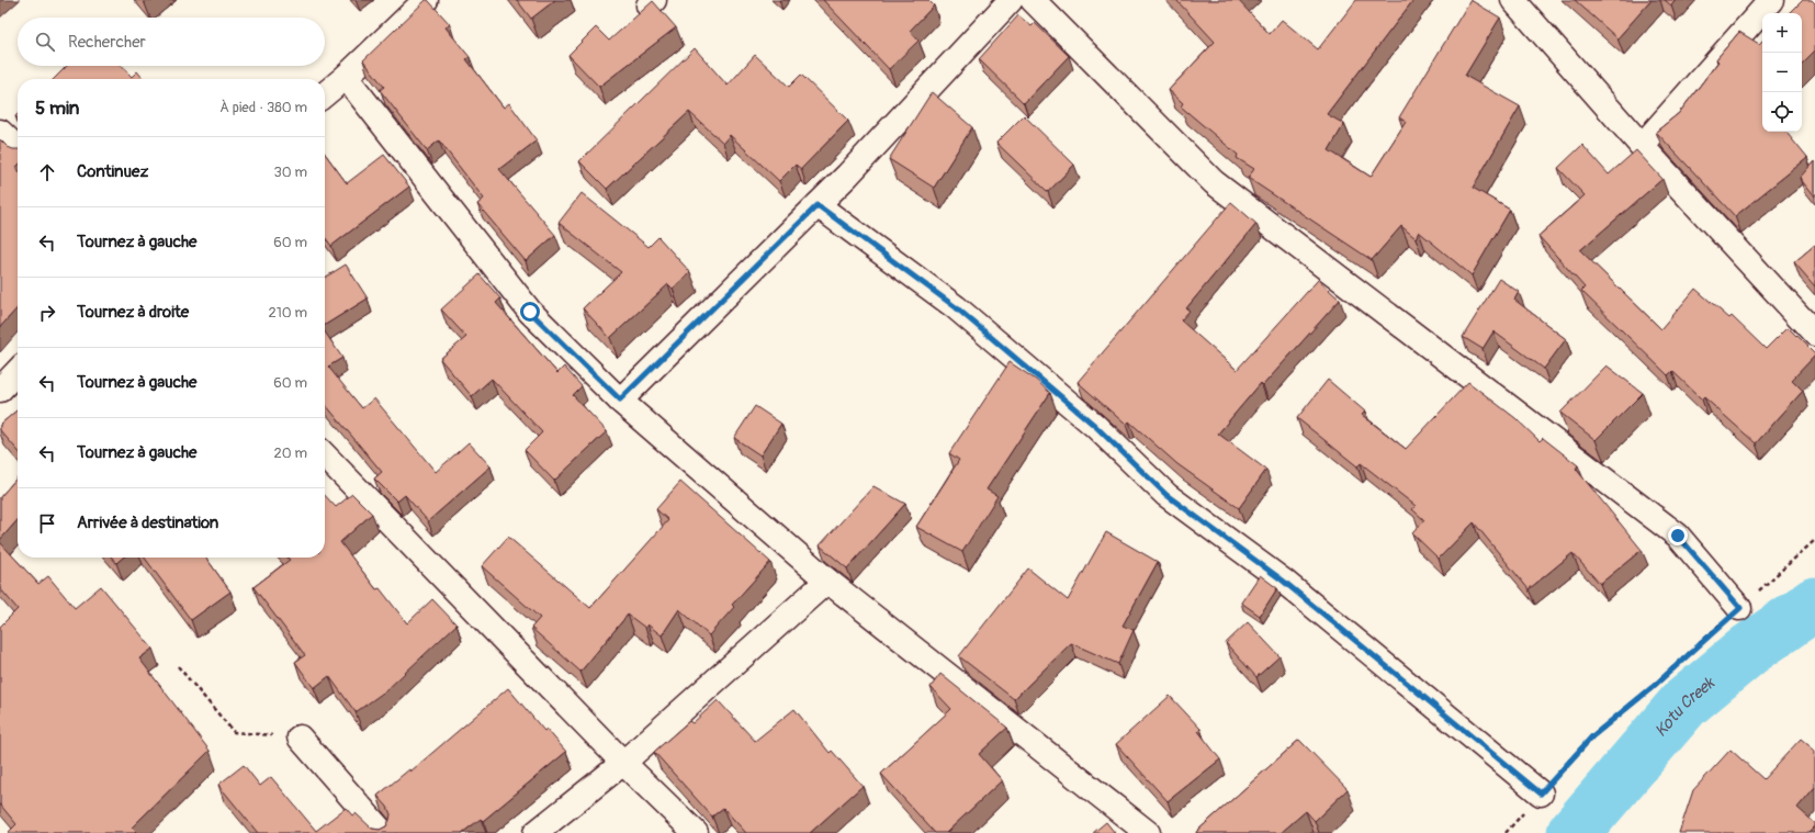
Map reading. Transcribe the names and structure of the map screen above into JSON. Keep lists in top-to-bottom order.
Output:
{
  "water": ["Kotu Creek"],
  "page": {
    "map_buttons": ["+", "−"],
    "search": "Rechercher",
    "heading": ["5 min", "À pied · 380 m"],
    "list": [
      ["Continuez", "30 m"],
      ["Tournez à gauche", "60 m"],
      ["Tournez à droite", "210 m"],
      ["Tournez à gauche", "60 m"],
      ["Tournez à gauche", "20 m"],
      "Arrivée à destination"
    ]
  }
}
